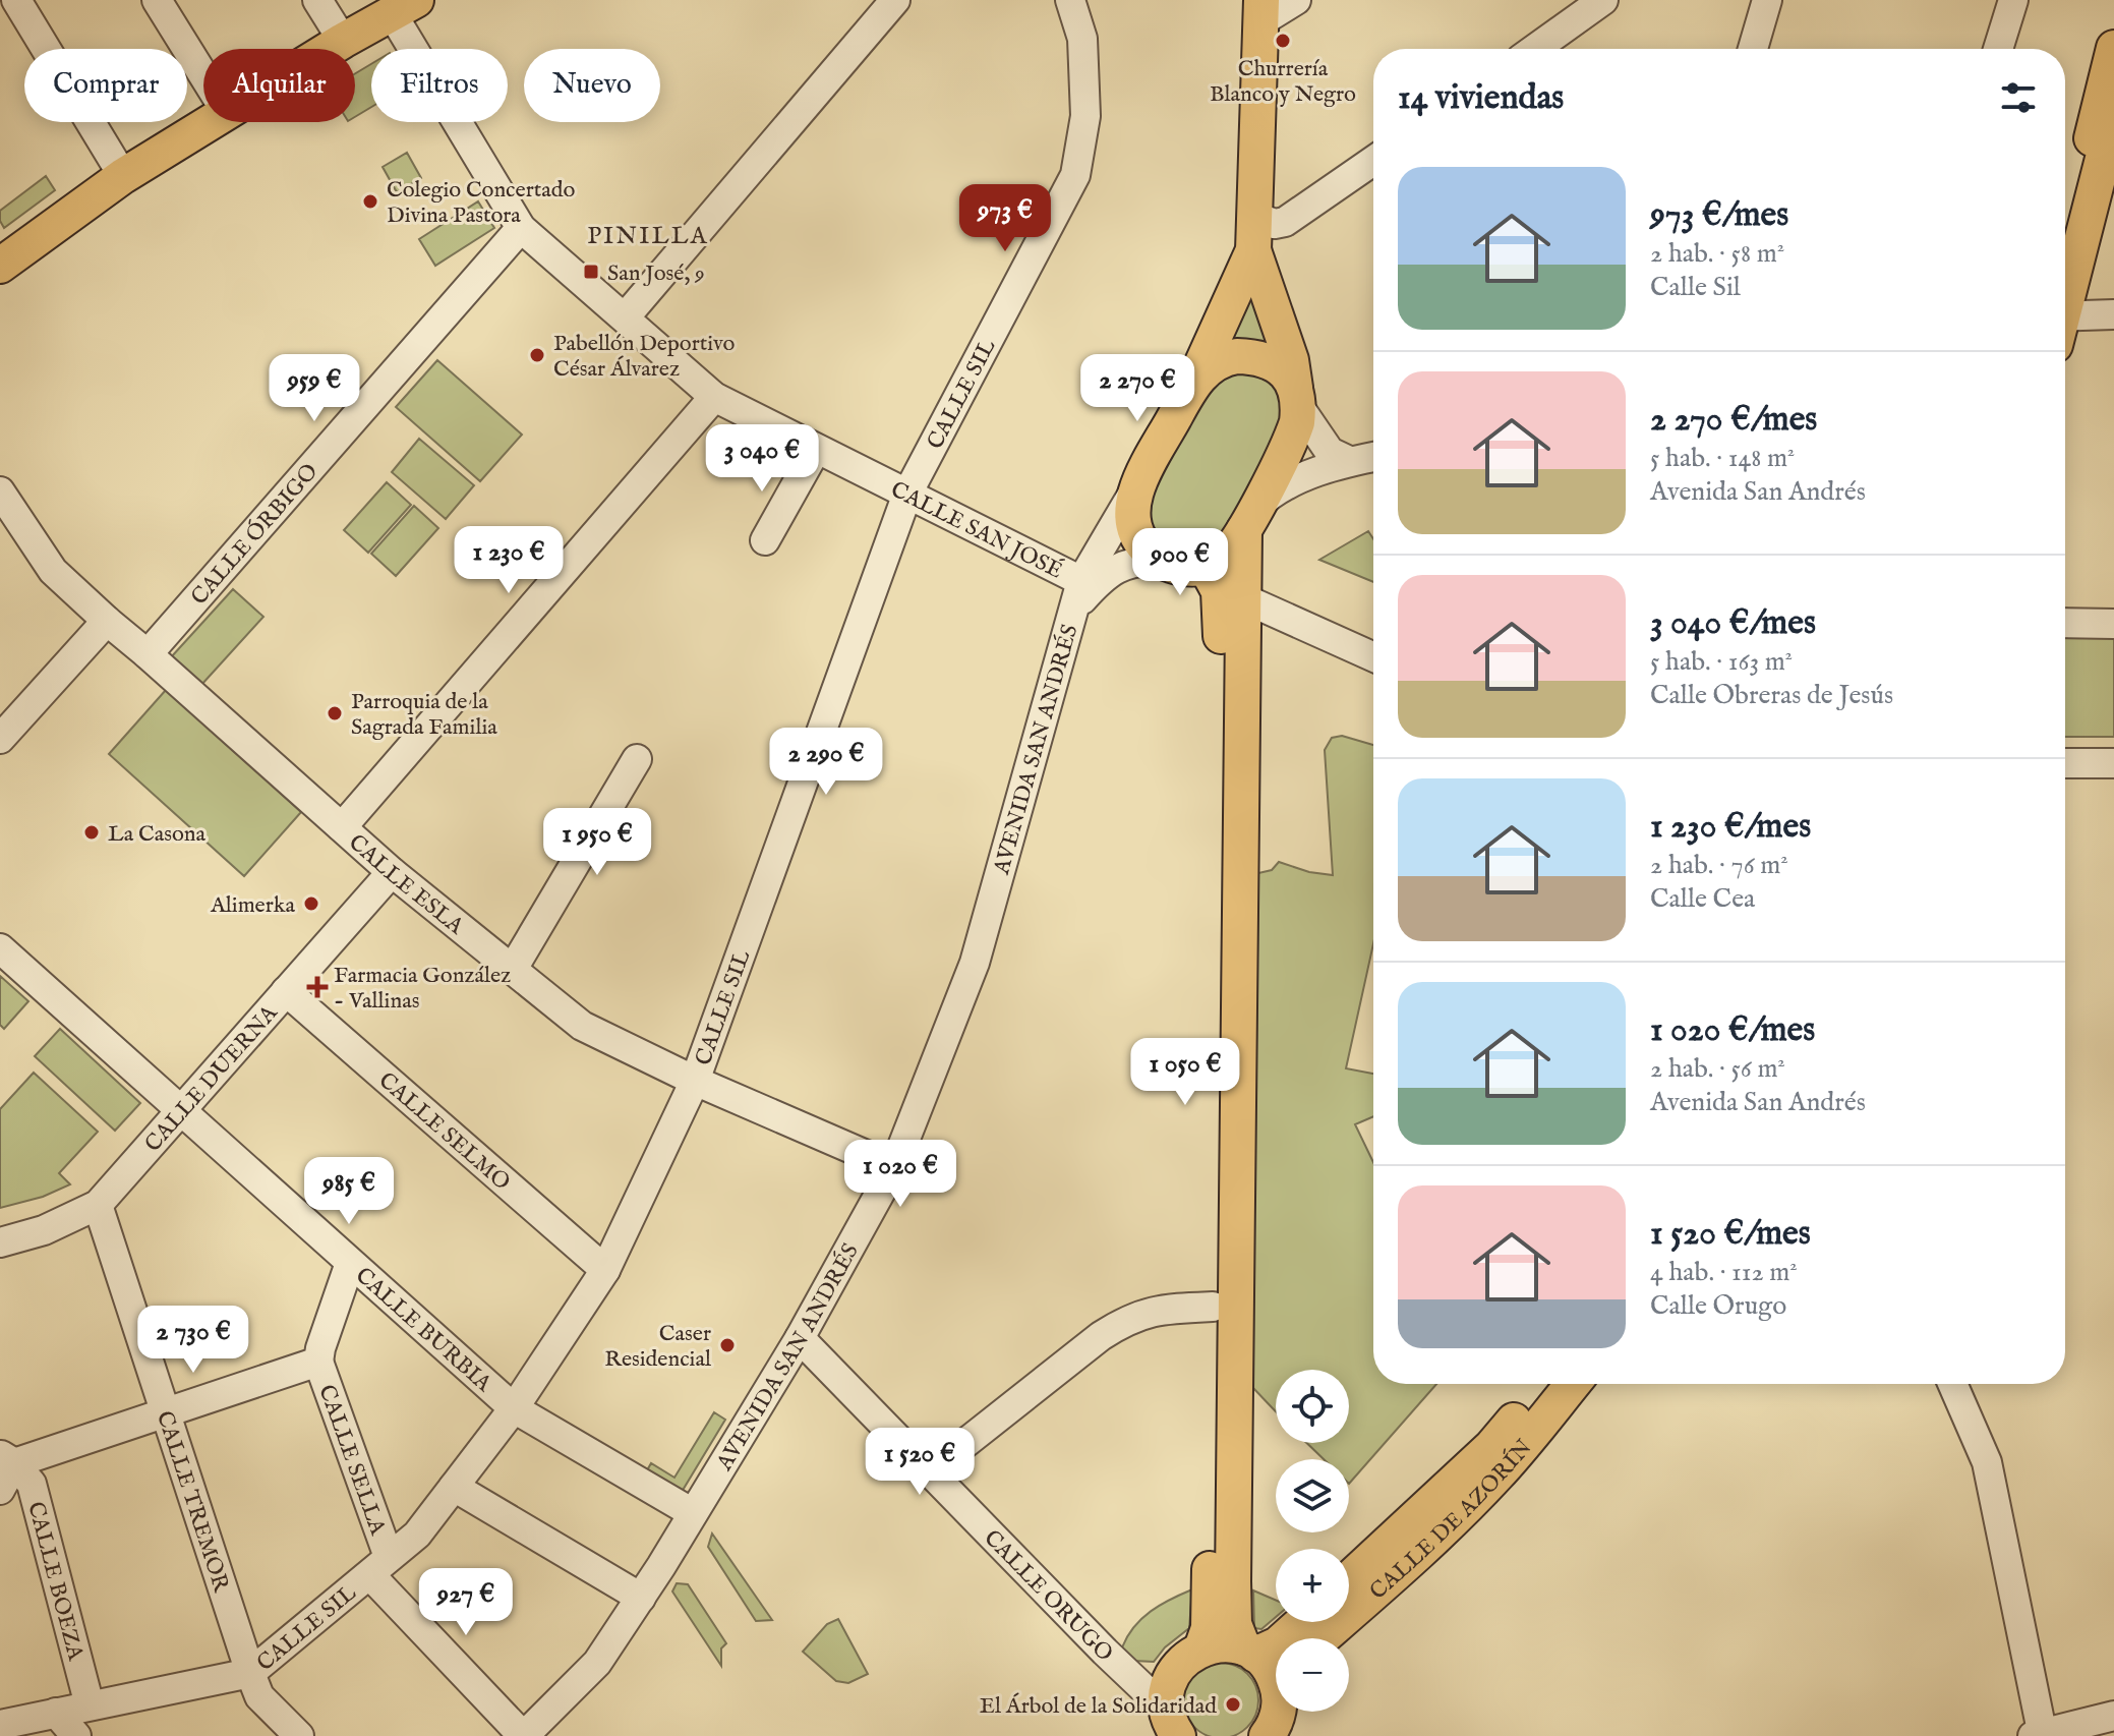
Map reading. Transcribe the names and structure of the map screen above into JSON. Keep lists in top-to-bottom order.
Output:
{
  "streets": {
    "main road": ["CALLE DE AZORÍN"],
    "street": [
      "CALLE SIL",
      "CALLE SAN JOSÉ",
      "CALLE ÓRBIGO",
      "AVENIDA SAN ANDRÉS",
      "CALLE ESLA",
      "CALLE DUERNA",
      "CALLE SELMO",
      "CALLE BURBIA",
      "CALLE SELLA",
      "CALLE TREMOR",
      "CALLE BOEZA",
      "CALLE ORUGO"
    ]
  },
  "crossings": [
    ["CALLE SIL", "CALLE SAN JOSÉ"],
    ["CALLE SIL", "CALLE ESLA"],
    ["CALLE SIL", "CALLE SELMO"],
    ["CALLE SIL", "CALLE BURBIA"],
    ["CALLE SIL", "CALLE SELLA"],
    ["CALLE SIL", "CALLE TREMOR"],
    ["CALLE SIL", "CALLE BOEZA"],
    ["CALLE SAN JOSÉ", "CALLE ÓRBIGO"],
    ["CALLE SAN JOSÉ", "AVENIDA SAN ANDRÉS"],
    ["CALLE ÓRBIGO", "CALLE ESLA"],
    ["AVENIDA SAN ANDRÉS", "CALLE ESLA"],
    ["AVENIDA SAN ANDRÉS", "CALLE BURBIA"],
    ["AVENIDA SAN ANDRÉS", "CALLE SELLA"],
    ["AVENIDA SAN ANDRÉS", "CALLE ORUGO"],
    ["CALLE ESLA", "CALLE DUERNA"],
    ["CALLE DUERNA", "CALLE SELMO"],
    ["CALLE DUERNA", "CALLE BURBIA"],
    ["CALLE DUERNA", "CALLE TREMOR"]
  ],
  "districts": ["PINILLA"],
  "places": {
    "other": [
      "Churrería Blanco y Negro",
      "Colegio Concertado Divina Pastora",
      "Pabellón Deportivo César Álvarez",
      "Parroquia de la Sagrada Familia",
      "La Casona",
      "Alimerka",
      "Caser Residencial",
      "El Árbol de la Solidaridad"
    ],
    "transit": ["San José, 9"],
    "health": ["Farmacia González - Vallinas"]
  },
  "page": {
    "chip": [
      "Comprar",
      "Alquilar",
      "Filtros",
      "Nuevo"
    ],
    "heading": "14 viviendas",
    "list": [
      {
        "name": "973 €/mes",
        "note": "2 hab. · 58 m² · Calle Sil"
      },
      {
        "name": "2 270 €/mes",
        "note": "5 hab. · 148 m² · Avenida San Andrés"
      },
      {
        "name": "3 040 €/mes",
        "note": "5 hab. · 163 m² · Calle Obreras de Jesús"
      },
      {
        "name": "1 230 €/mes",
        "note": "2 hab. · 76 m² · Calle Cea"
      },
      {
        "name": "1 020 €/mes",
        "note": "2 hab. · 56 m² · Avenida San Andrés"
      },
      {
        "name": "1 520 €/mes",
        "note": "4 hab. · 112 m² · Calle Orugo"
      }
    ],
    "price": [
      "973 €",
      "959 €",
      "2 270 €",
      "3 040 €",
      "1 230 €",
      "900 €",
      "2 290 €",
      "1 950 €",
      "1 050 €",
      "1 020 €",
      "985 €",
      "2 730 €",
      "1 520 €",
      "927 €"
    ],
    "map_buttons": ["+", "−"]
  }
}
